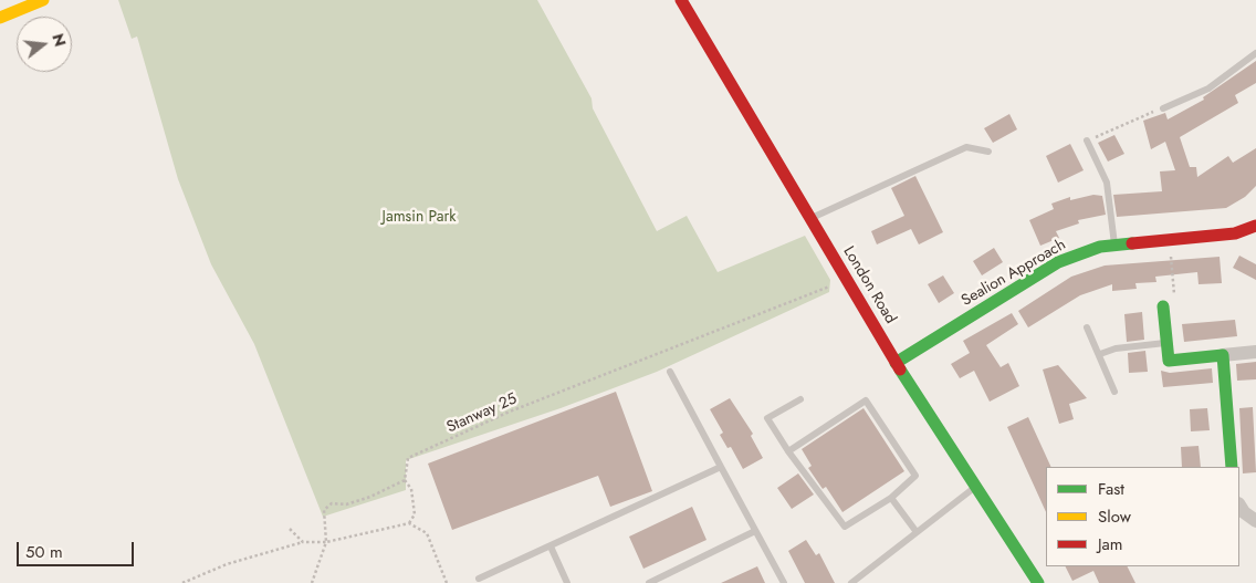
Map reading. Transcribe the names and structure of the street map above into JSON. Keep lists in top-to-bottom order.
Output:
{
  "streets": {
    "main road": ["Sealion Approach", "London Road"],
    "path": ["Stanway 25"]
  },
  "crossings": [
    ["Sealion Approach", "London Road"],
    ["London Road", "Stanway 25"]
  ],
  "parks": ["Jamsin Park"],
  "legend": ["Fast", "Slow", "Jam"],
  "scale_bar": "50 m",
  "north": "right"
}
